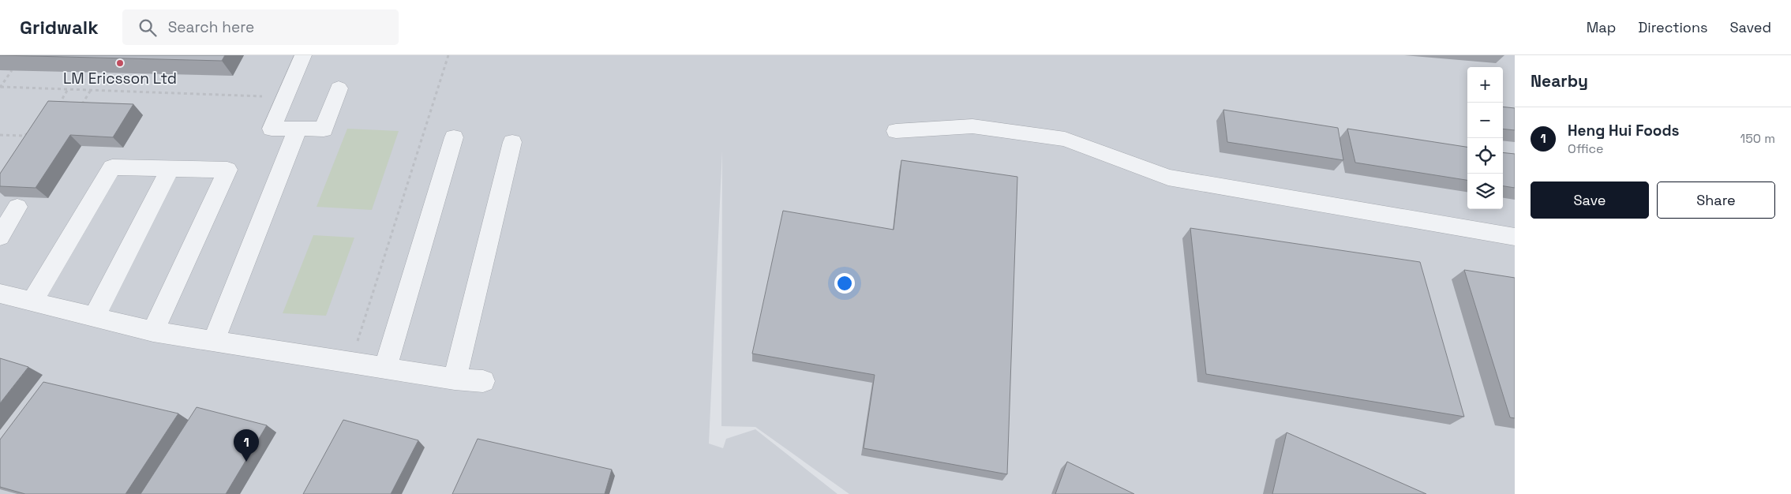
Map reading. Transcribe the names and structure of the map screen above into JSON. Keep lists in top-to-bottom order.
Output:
{
  "places": ["LM Ericsson Ltd"],
  "page": {
    "header": "Gridwalk",
    "search": "Search here",
    "nav": ["Map", "Directions", "Saved"],
    "heading": "Nearby",
    "map_buttons": ["+", "−"],
    "list": [
      {
        "mark": "1",
        "name": "Heng Hui Foods",
        "note": "Office",
        "value": "150 m"
      }
    ],
    "buttons": ["Save", "Share"],
    "pins": "1"
  }
}
